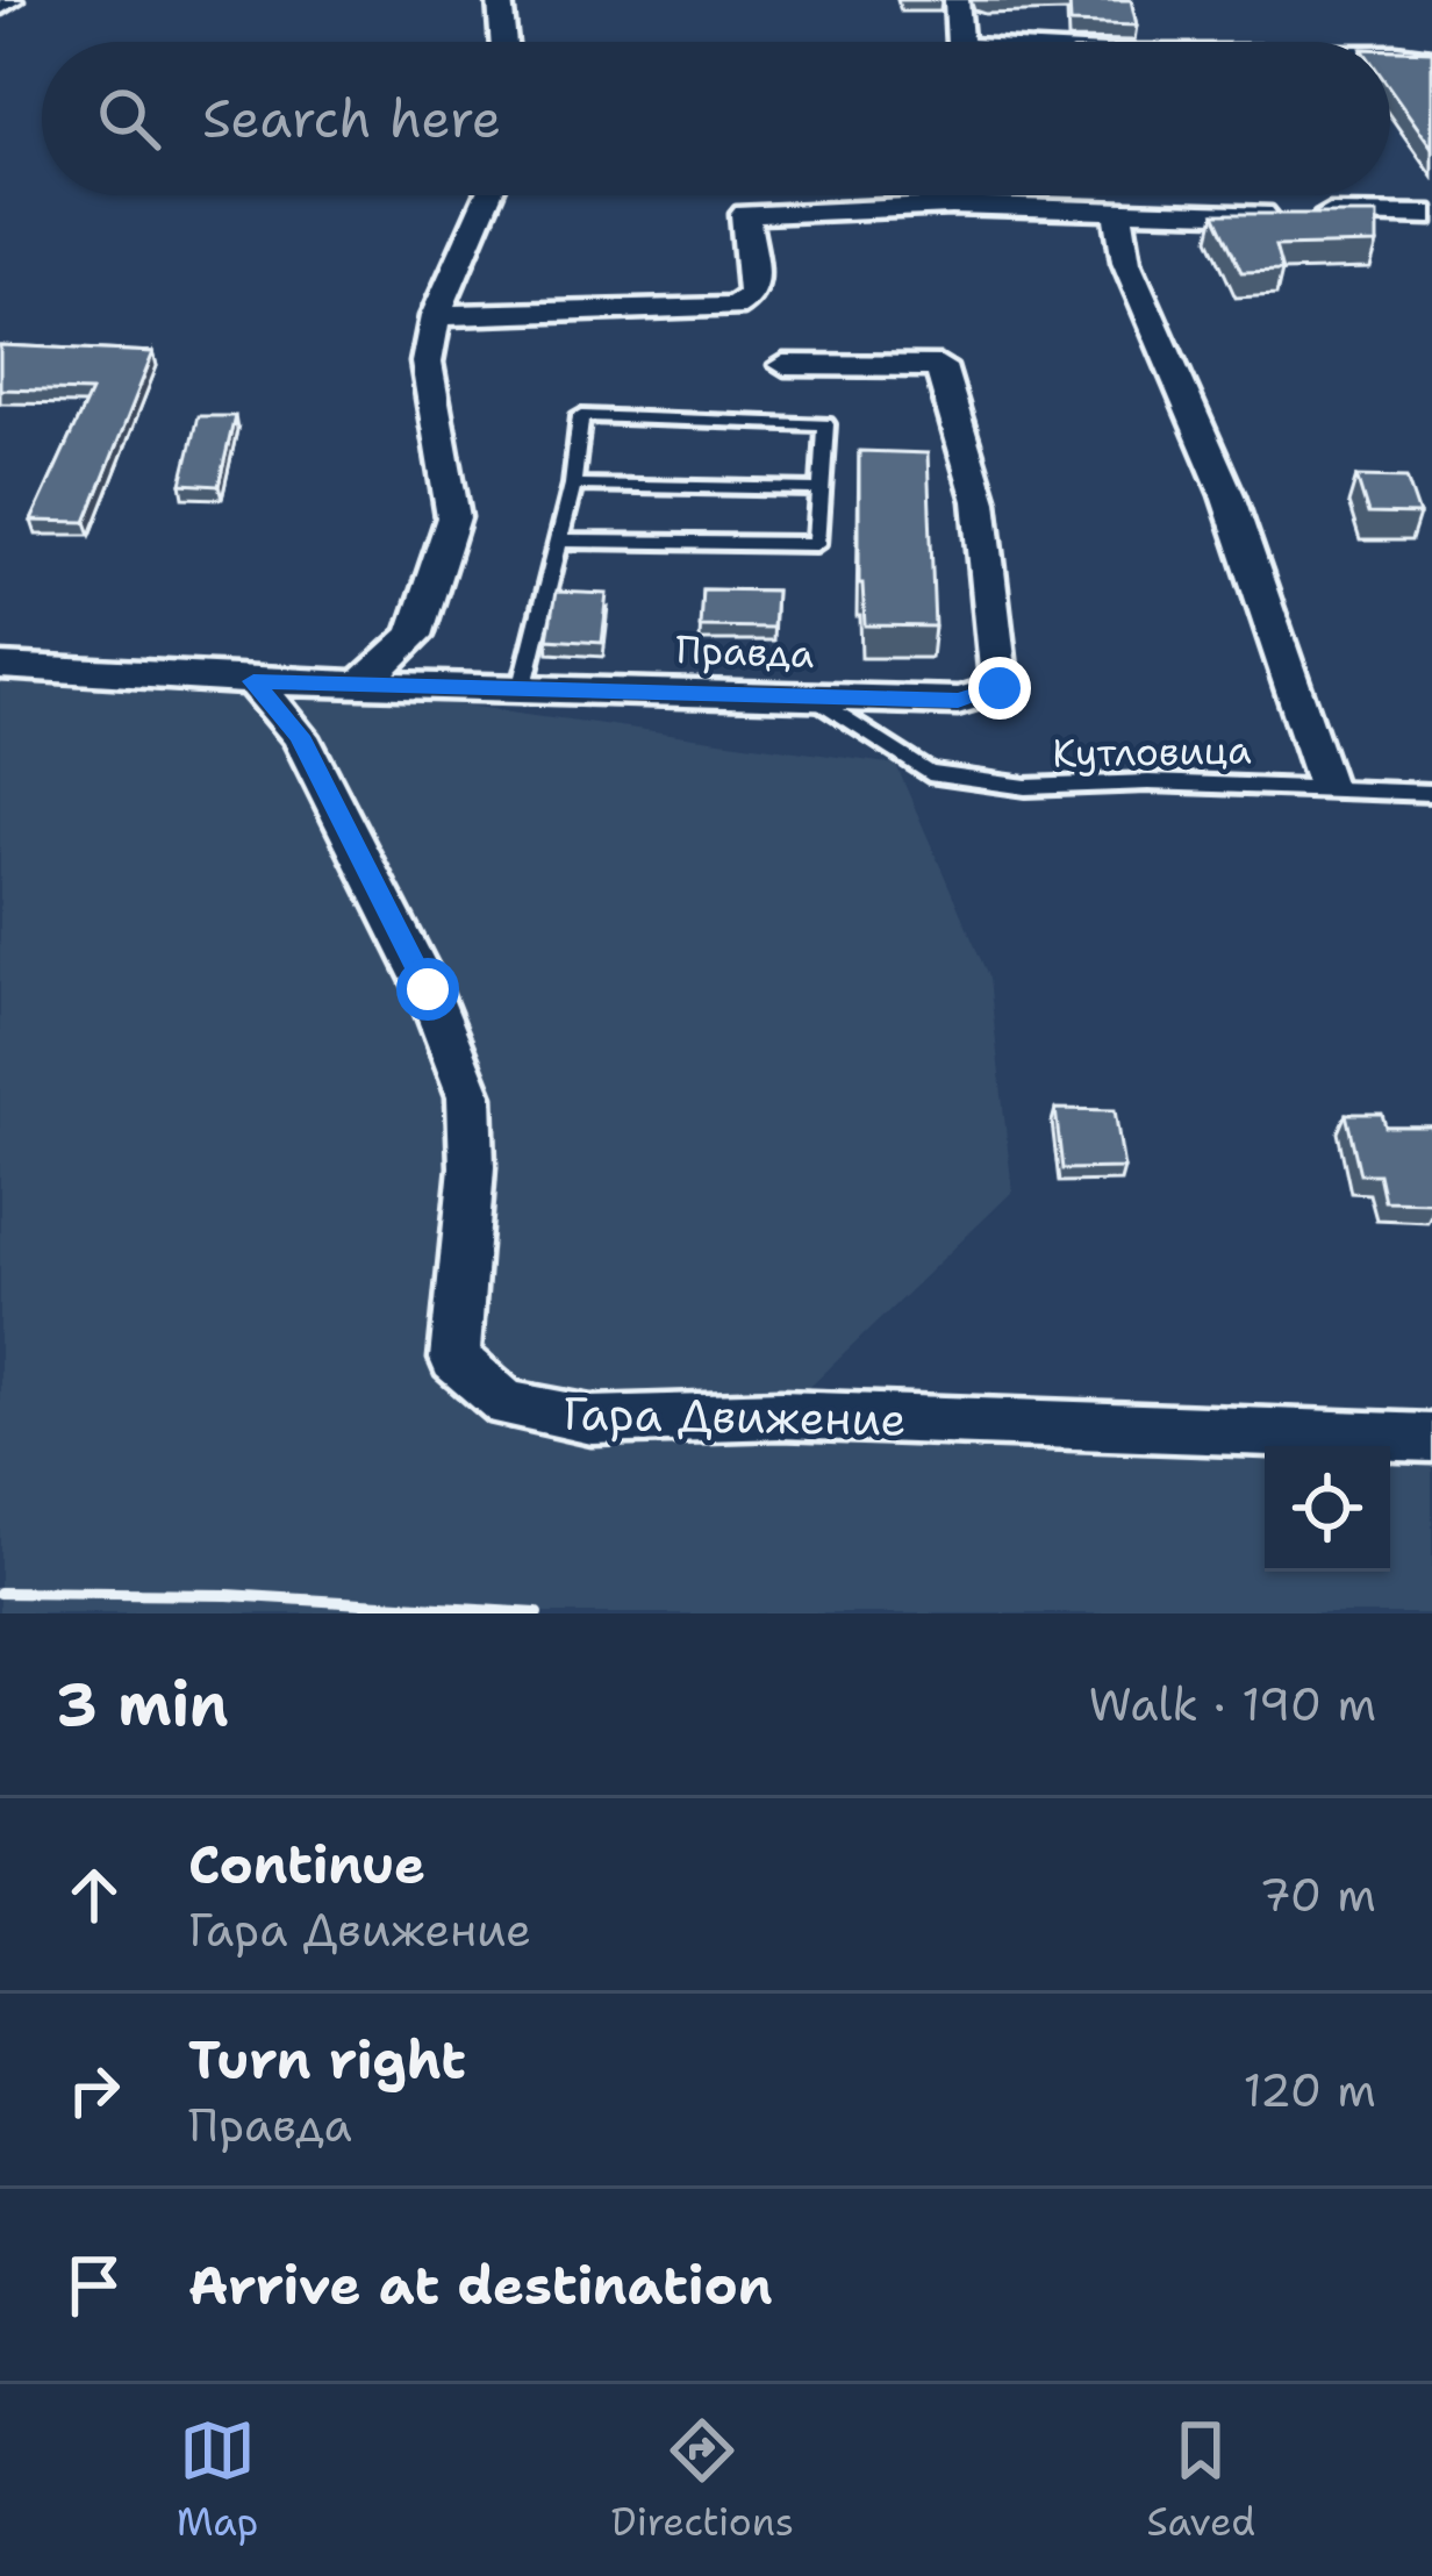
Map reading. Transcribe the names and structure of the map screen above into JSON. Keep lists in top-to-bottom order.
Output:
{
  "streets": {
    "street": ["Правда", "Гара Движение"],
    "lane": ["Кутловица"]
  },
  "crossings": [
    ["Правда", "Кутловица"],
    ["Правда", "Гара Движение"]
  ],
  "page": {
    "search": "Search here",
    "heading": ["3 min", "Walk · 190 m"],
    "list": [
      ["Continue", "Гара Движение", "70 m"],
      ["Turn right", "Правда", "120 m"],
      "Arrive at destination"
    ],
    "nav": ["Map", "Directions", "Saved"]
  }
}
